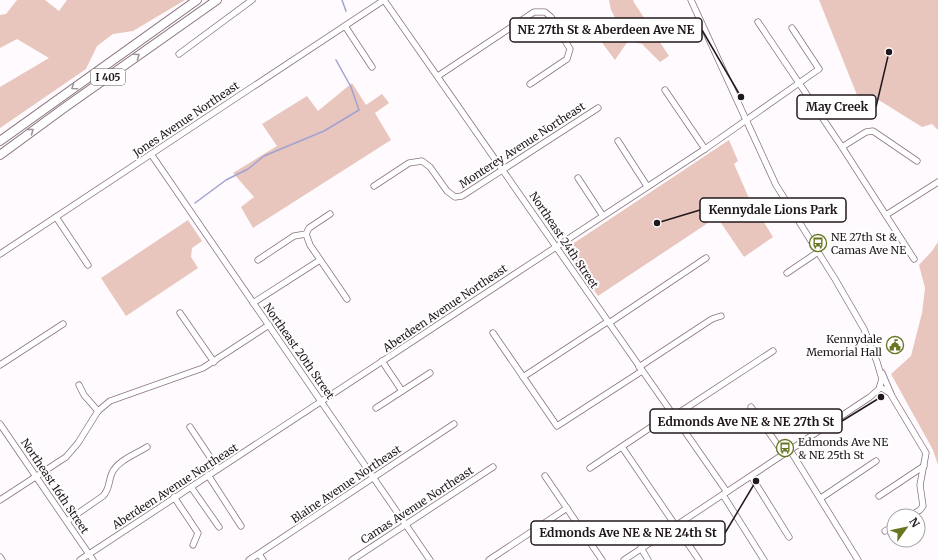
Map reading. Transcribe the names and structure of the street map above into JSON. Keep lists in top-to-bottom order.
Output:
{
  "streets": {
    "highway": ["I 405"],
    "street": [
      "Jones Avenue Northeast",
      "Monterey Avenue Northeast",
      "Northeast 24th Street",
      "Aberdeen Avenue Northeast",
      "Northeast 20th Street",
      "Blaine Avenue Northeast",
      "Northeast 16th Street",
      "Camas Avenue Northeast"
    ]
  },
  "crossings": [
    ["Jones Avenue Northeast", "Northeast 24th Street"],
    ["Jones Avenue Northeast", "Northeast 20th Street"],
    ["Monterey Avenue Northeast", "Northeast 24th Street"],
    ["Northeast 24th Street", "Aberdeen Avenue Northeast"],
    ["Aberdeen Avenue Northeast", "Northeast 20th Street"],
    ["Aberdeen Avenue Northeast", "Northeast 16th Street"],
    ["Northeast 20th Street", "Blaine Avenue Northeast"],
    ["Northeast 20th Street", "Camas Avenue Northeast"]
  ],
  "places": {
    "other": [
      "May Creek",
      "NE 27th St & Aberdeen Ave NE",
      "Kennydale Lions Park",
      "Edmonds Ave NE & NE 27th St",
      "Edmonds Ave NE & NE 24th St"
    ],
    "bus stop": ["NE 27th St & Camas Ave NE", "Edmonds Ave NE & NE 25th St"],
    "public building": ["Kennydale Memorial Hall"]
  },
  "north": "top right"
}
